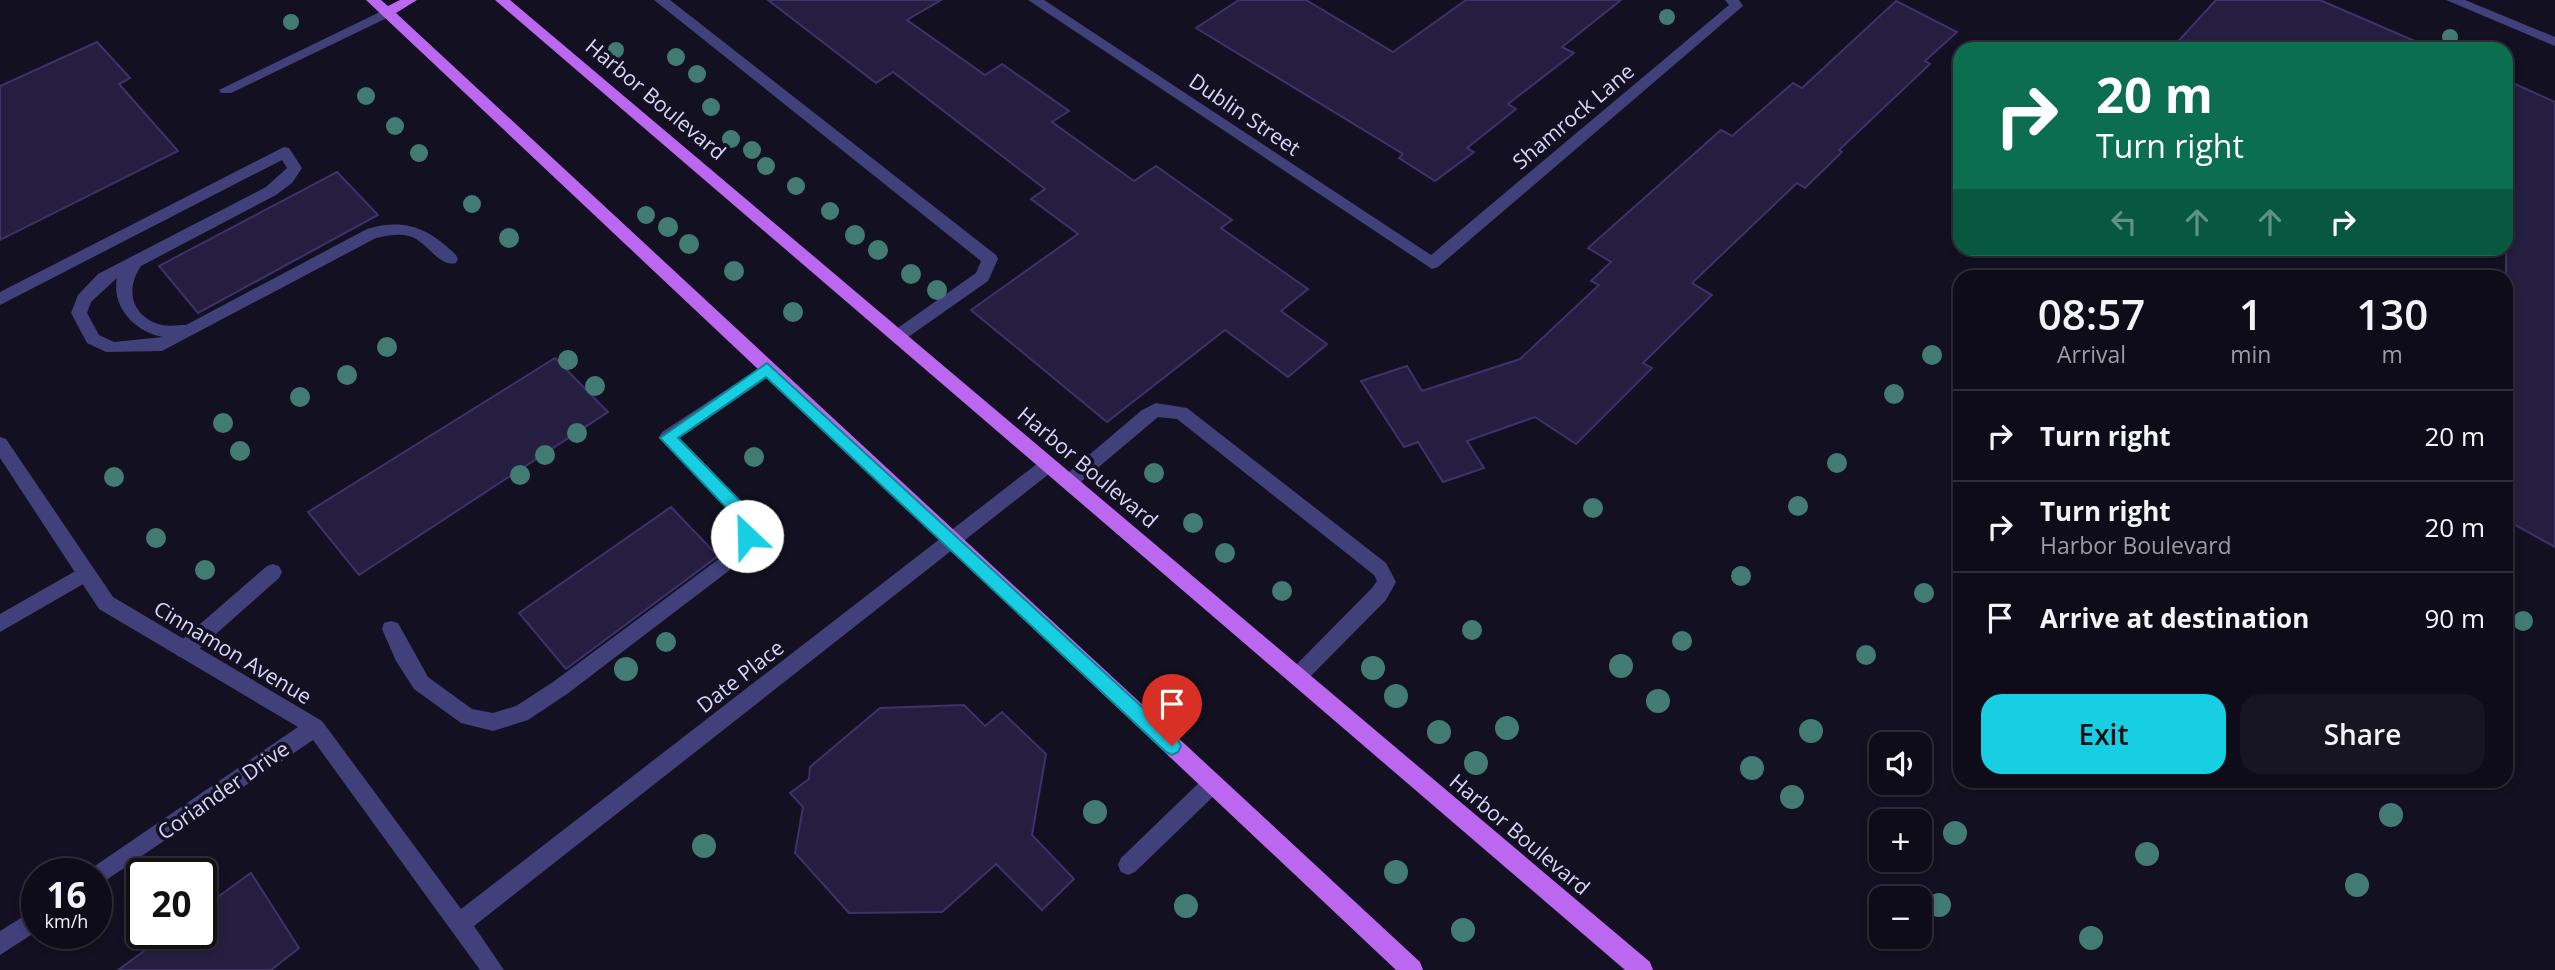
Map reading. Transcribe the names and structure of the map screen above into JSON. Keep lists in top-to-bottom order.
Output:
{
  "streets": {
    "main road": ["Harbor Boulevard"],
    "street": [
      "Dublin Street",
      "Shamrock Lane",
      "Cinnamon Avenue",
      "Date Place",
      "Coriander Drive"
    ]
  },
  "crossings": [
    ["Harbor Boulevard", "Date Place"],
    ["Dublin Street", "Shamrock Lane"],
    ["Cinnamon Avenue", "Date Place"],
    ["Cinnamon Avenue", "Coriander Drive"]
  ],
  "page": {
    "turn": ["20 m", "Turn right"],
    "eta": [
      "08:57",
      "Arrival",
      "1",
      "min",
      "130",
      "m"
    ],
    "list": [
      {
        "name": "Turn right",
        "value": "20 m"
      },
      {
        "name": "Turn right",
        "note": "Harbor Boulevard",
        "value": "20 m"
      },
      {
        "name": "Arrive at destination",
        "value": "90 m"
      }
    ],
    "buttons": ["Exit", "Share"],
    "map_buttons": ["+", "−"],
    "speed": "16 km/h",
    "limit": "20"
  }
}
